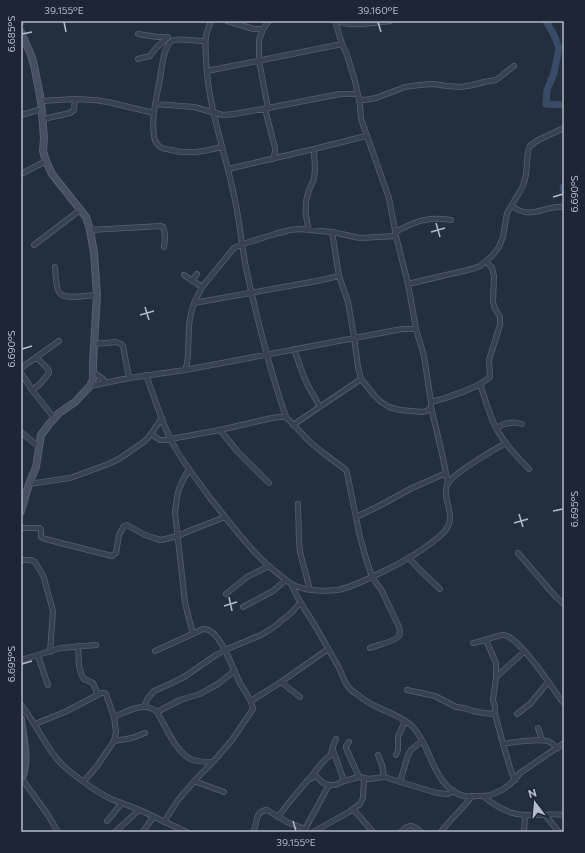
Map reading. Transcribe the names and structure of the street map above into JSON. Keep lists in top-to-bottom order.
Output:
{
  "north": "top",
  "coordinates": [
    "39.155°E",
    "39.160°E",
    "6.685°S",
    "6.690°S",
    "6.695°S"
  ]
}
